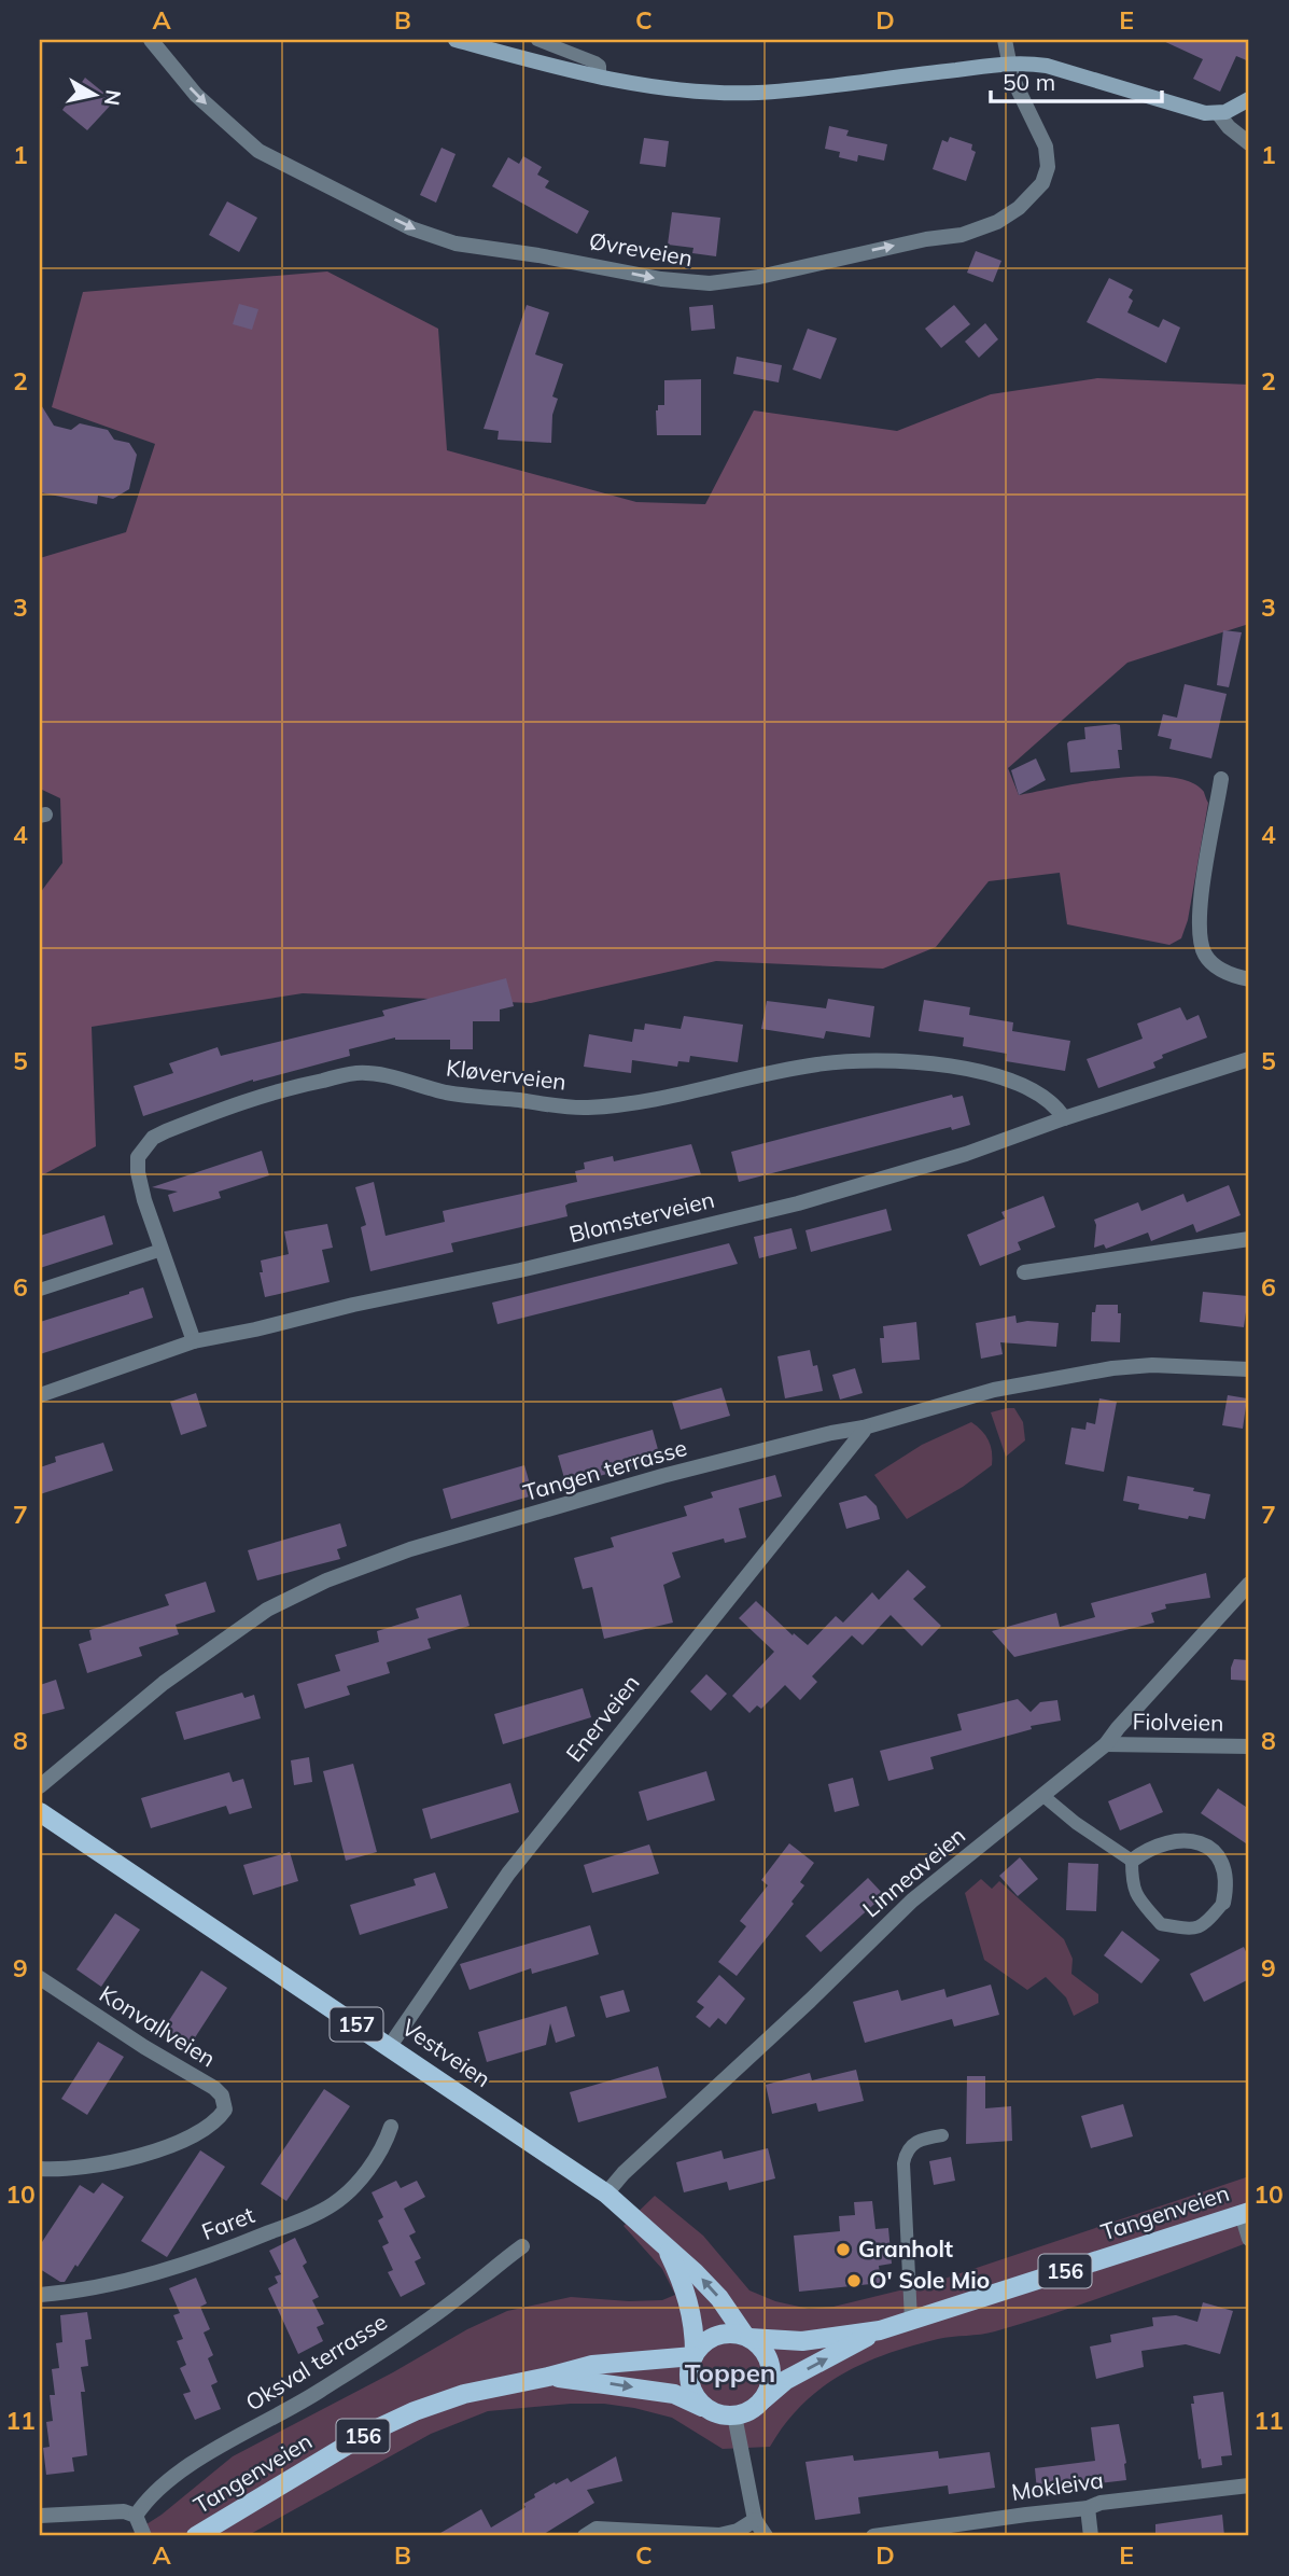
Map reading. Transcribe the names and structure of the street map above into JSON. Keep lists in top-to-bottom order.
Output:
{
  "streets": {
    "main road": [
      "157",
      "Vestveien",
      "Tangenveien",
      "156"
    ],
    "street": [
      "Øvreveien",
      "Kløverveien",
      "Blomsterveien",
      "Tangen terrasse",
      "Enerveien",
      "Fiolveien",
      "Linneaveien",
      "Konvallveien",
      "Faret",
      "Oksval terrasse",
      "Mokleiva"
    ]
  },
  "crossings": [
    ["Kløverveien", "Blomsterveien"],
    ["Tangen terrasse", "Enerveien"],
    ["Enerveien", "Vestveien"],
    ["Fiolveien", "Linneaveien"],
    ["Linneaveien", "Vestveien"],
    ["Vestveien", "Tangenveien"],
    ["Vestveien", "156"],
    ["Tangenveien", "156"]
  ],
  "districts": ["Toppen"],
  "places": ["Granholt", "O' Sole Mio"],
  "scale_bar": "50 m",
  "north": "right",
  "grid": {
    "columns": [
      "A",
      "B",
      "C",
      "D",
      "E"
    ],
    "rows": [
      "1",
      "2",
      "3",
      "4",
      "5",
      "6",
      "7",
      "8",
      "9",
      "10",
      "11"
    ]
  }
}
